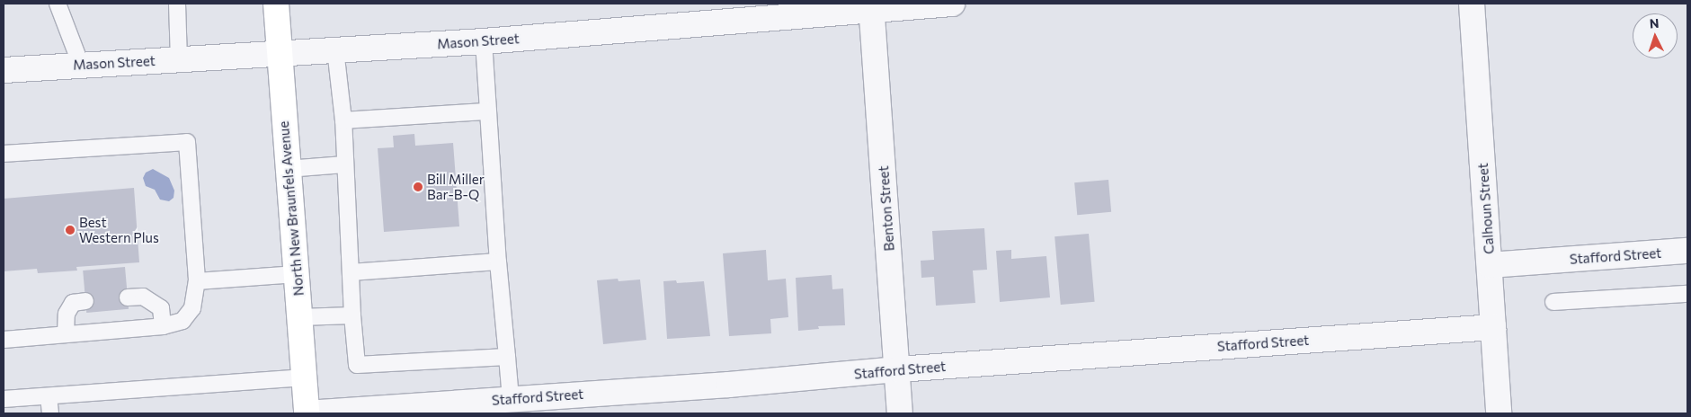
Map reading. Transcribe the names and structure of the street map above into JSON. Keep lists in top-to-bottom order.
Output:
{
  "streets": {
    "street": [
      "Mason Street",
      "North New Braunfels Avenue",
      "Benton Street",
      "Calhoun Street",
      "Stafford Street"
    ]
  },
  "crossings": [
    ["Mason Street", "North New Braunfels Avenue"],
    ["Mason Street", "Benton Street"],
    ["North New Braunfels Avenue", "Stafford Street"],
    ["Benton Street", "Stafford Street"],
    ["Calhoun Street", "Stafford Street"]
  ],
  "places": ["Bill Miller Bar-B-Q", "Best Western Plus"],
  "north": "top"
}
